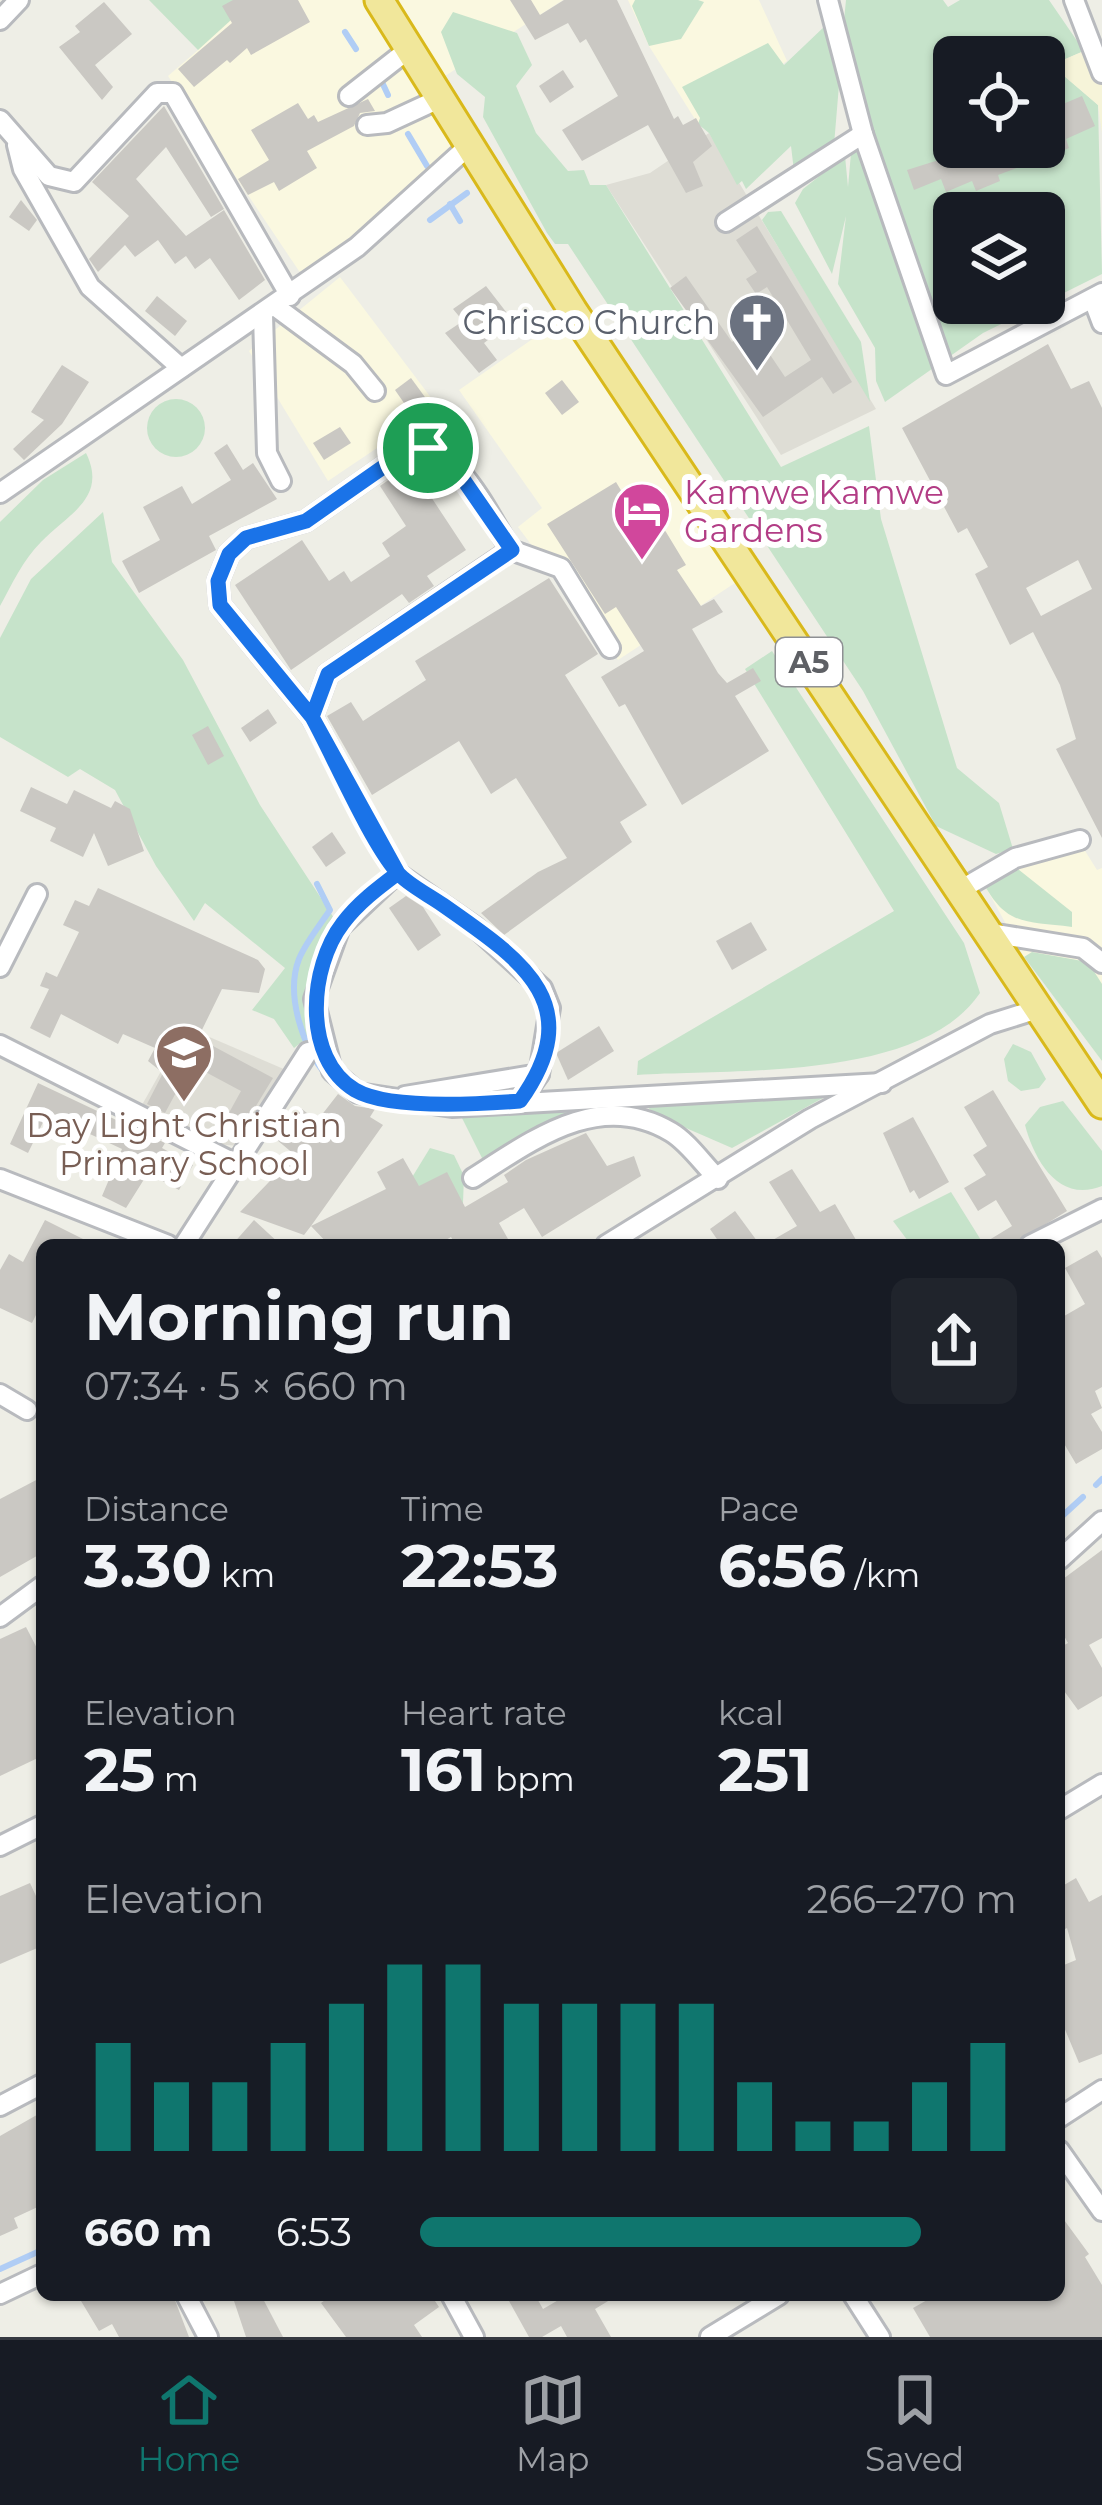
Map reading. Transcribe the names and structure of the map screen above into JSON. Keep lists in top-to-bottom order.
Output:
{
  "streets": {
    "highway": ["A5"]
  },
  "places": {
    "church": ["Chrisco Church"],
    "hotel": ["Kamwe Kamwe Gardens"],
    "school or university": ["Day Light Christian Primary School"]
  },
  "page": {
    "heading": ["Morning run", "07:34 · 5 × 660 m"],
    "stats": [
      ["Distance", "3.30 km"],
      ["Time", "22:53"],
      ["Pace", "6:56 /km"],
      ["Elevation", "25 m"],
      ["Heart rate", "161 bpm"],
      ["kcal", "251"]
    ],
    "chart": ["Elevation", "266–270 m"],
    "list": [
      {
        "name": "660 m",
        "note": "6:53"
      }
    ],
    "tabs": ["Home", "Map", "Saved"]
  }
}
